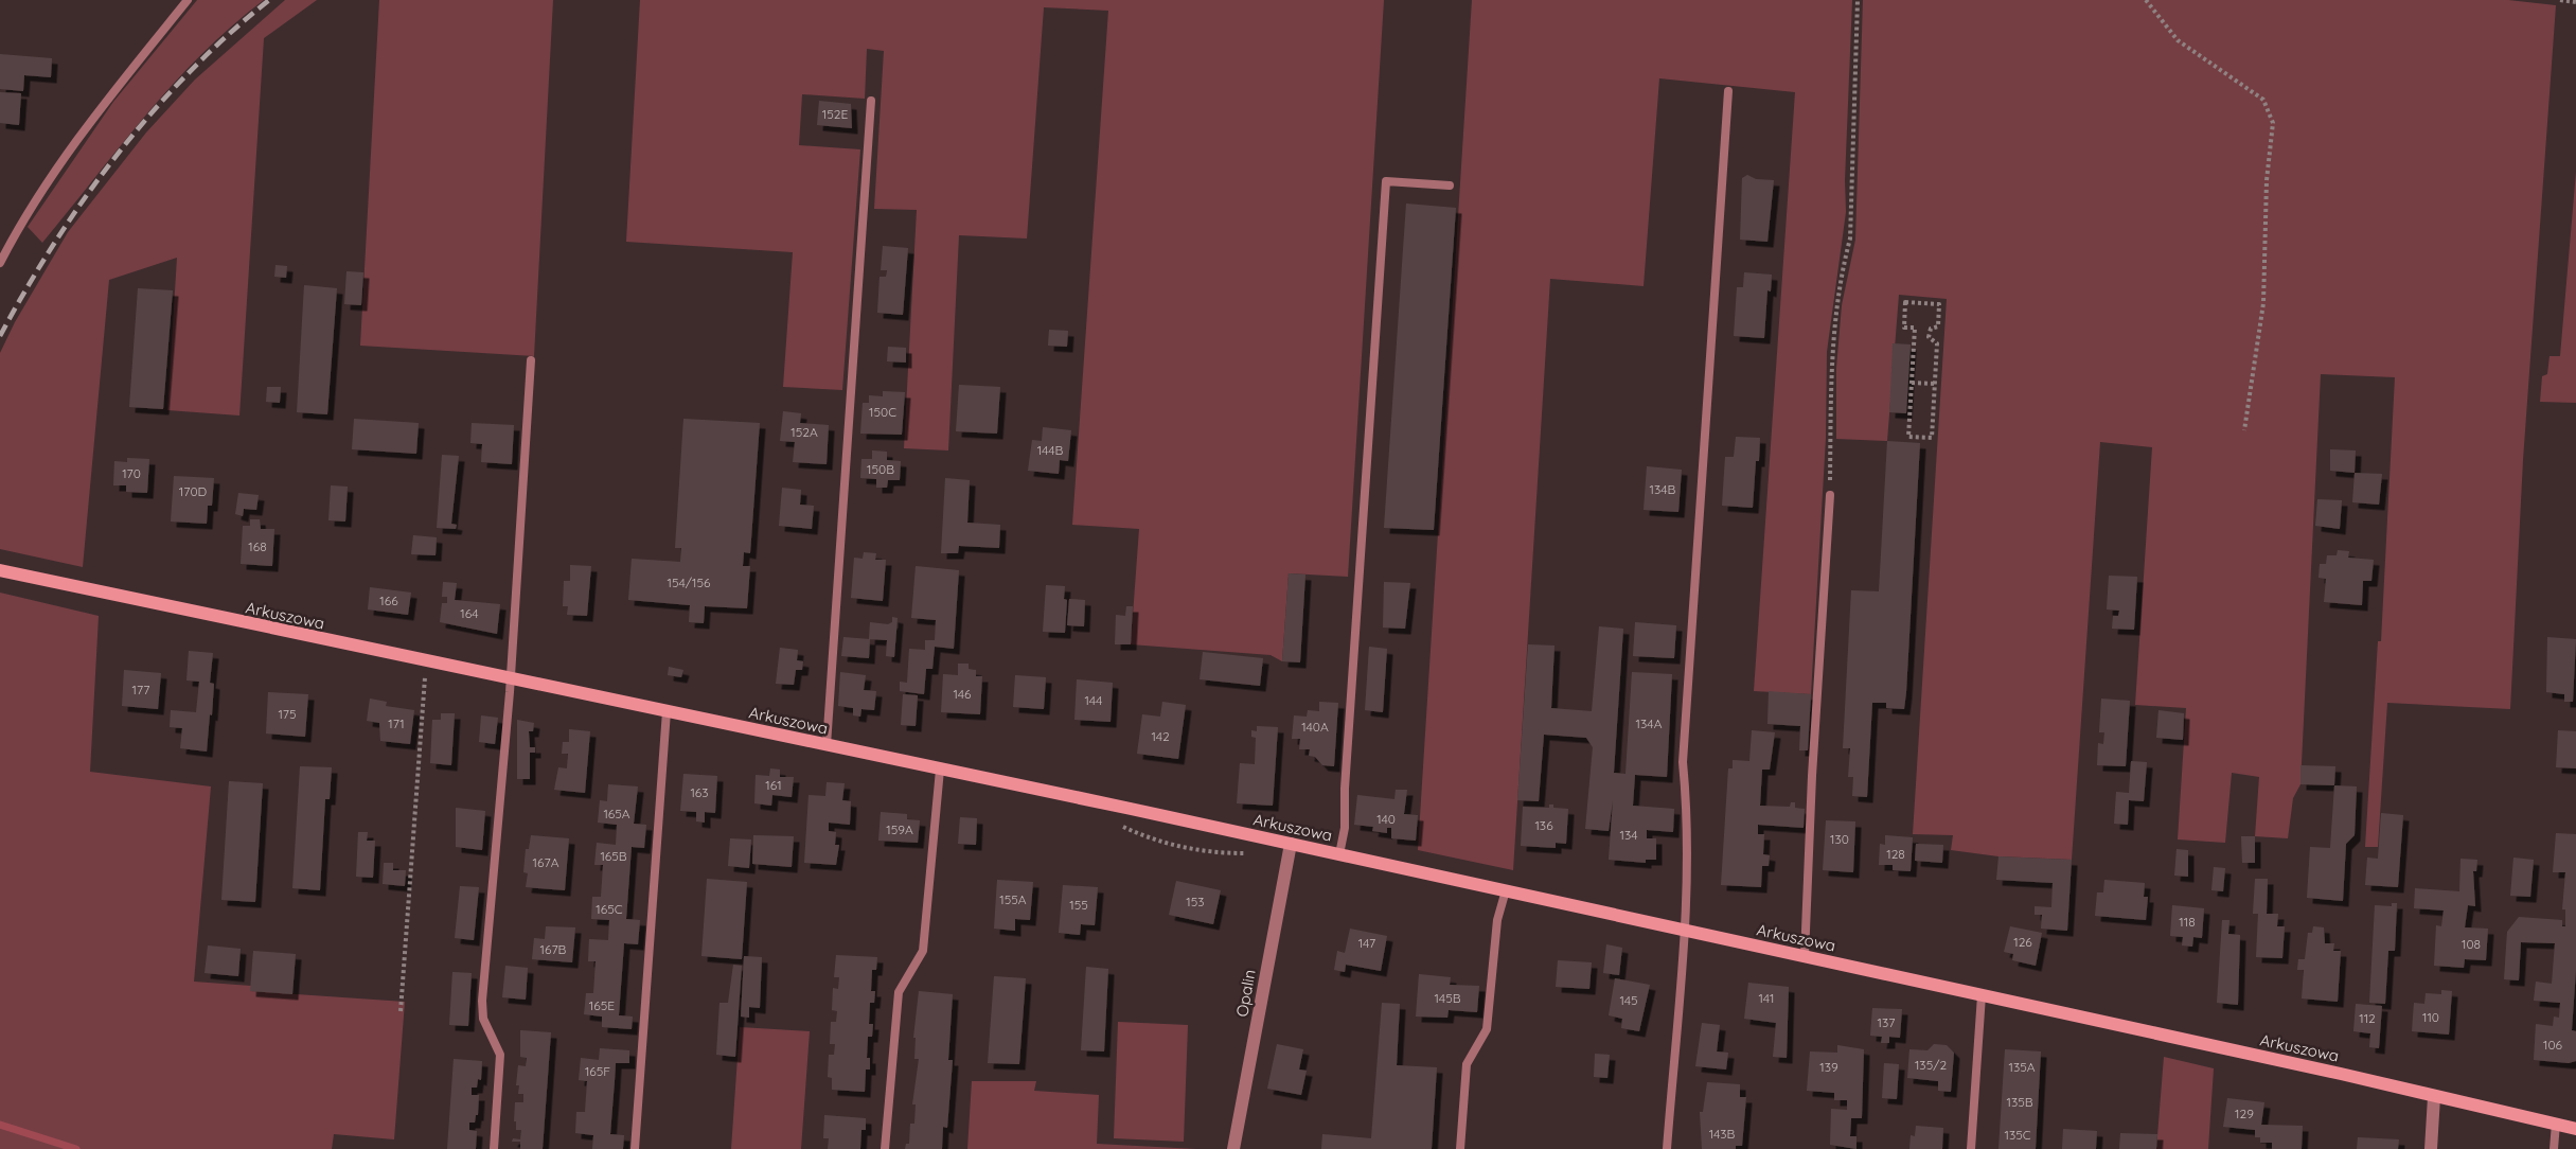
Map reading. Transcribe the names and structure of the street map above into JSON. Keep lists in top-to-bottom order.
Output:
{
  "streets": {
    "main road": ["Arkuszowa"],
    "street": ["Opalin"]
  },
  "crossings": [
    ["Arkuszowa", "Opalin"]
  ],
  "house_numbers": [
    "152E",
    "150C",
    "152A",
    "144B",
    "150B",
    "170",
    "134B",
    "170D",
    "168",
    "154/156",
    "166",
    "164",
    "177",
    "146",
    "144",
    "175",
    "171",
    "134A",
    "140A",
    "142",
    "161",
    "163",
    "165A",
    "140",
    "136",
    "159A",
    "134",
    "130",
    "128",
    "165B",
    "167A",
    "155A",
    "153",
    "155",
    "165C",
    "118",
    "126",
    "147",
    "108",
    "167B",
    "145B",
    "141",
    "145",
    "165E",
    "110",
    "112",
    "137",
    "106",
    "135/2",
    "139",
    "135A",
    "165F",
    "135B",
    "129",
    "143B",
    "135C"
  ]
}
